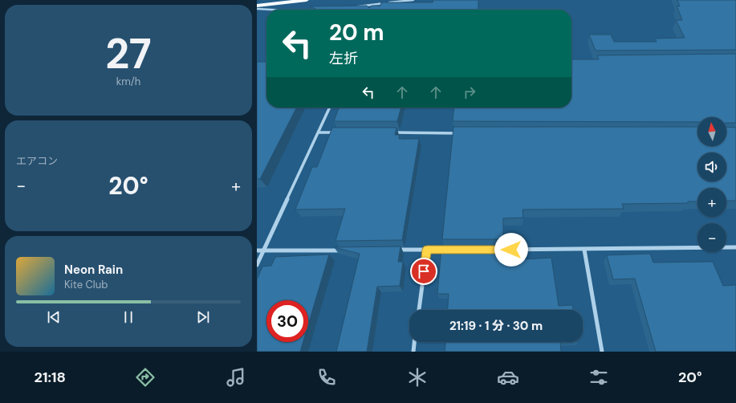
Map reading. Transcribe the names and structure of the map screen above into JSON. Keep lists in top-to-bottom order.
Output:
{
  "north": "top",
  "page": {
    "tile": [
      ["27", "km/h"],
      "エアコン"
    ],
    "turn": ["20 m", "左折"],
    "map_buttons": ["+", "−"],
    "heat": ["−", "20°", "+"],
    "song": ["Neon Rain", "Kite Club"],
    "limit": "30",
    "trip": "21:19 · 1 分 · 30 m",
    "tabs": ["21:18", "20°"]
  }
}
